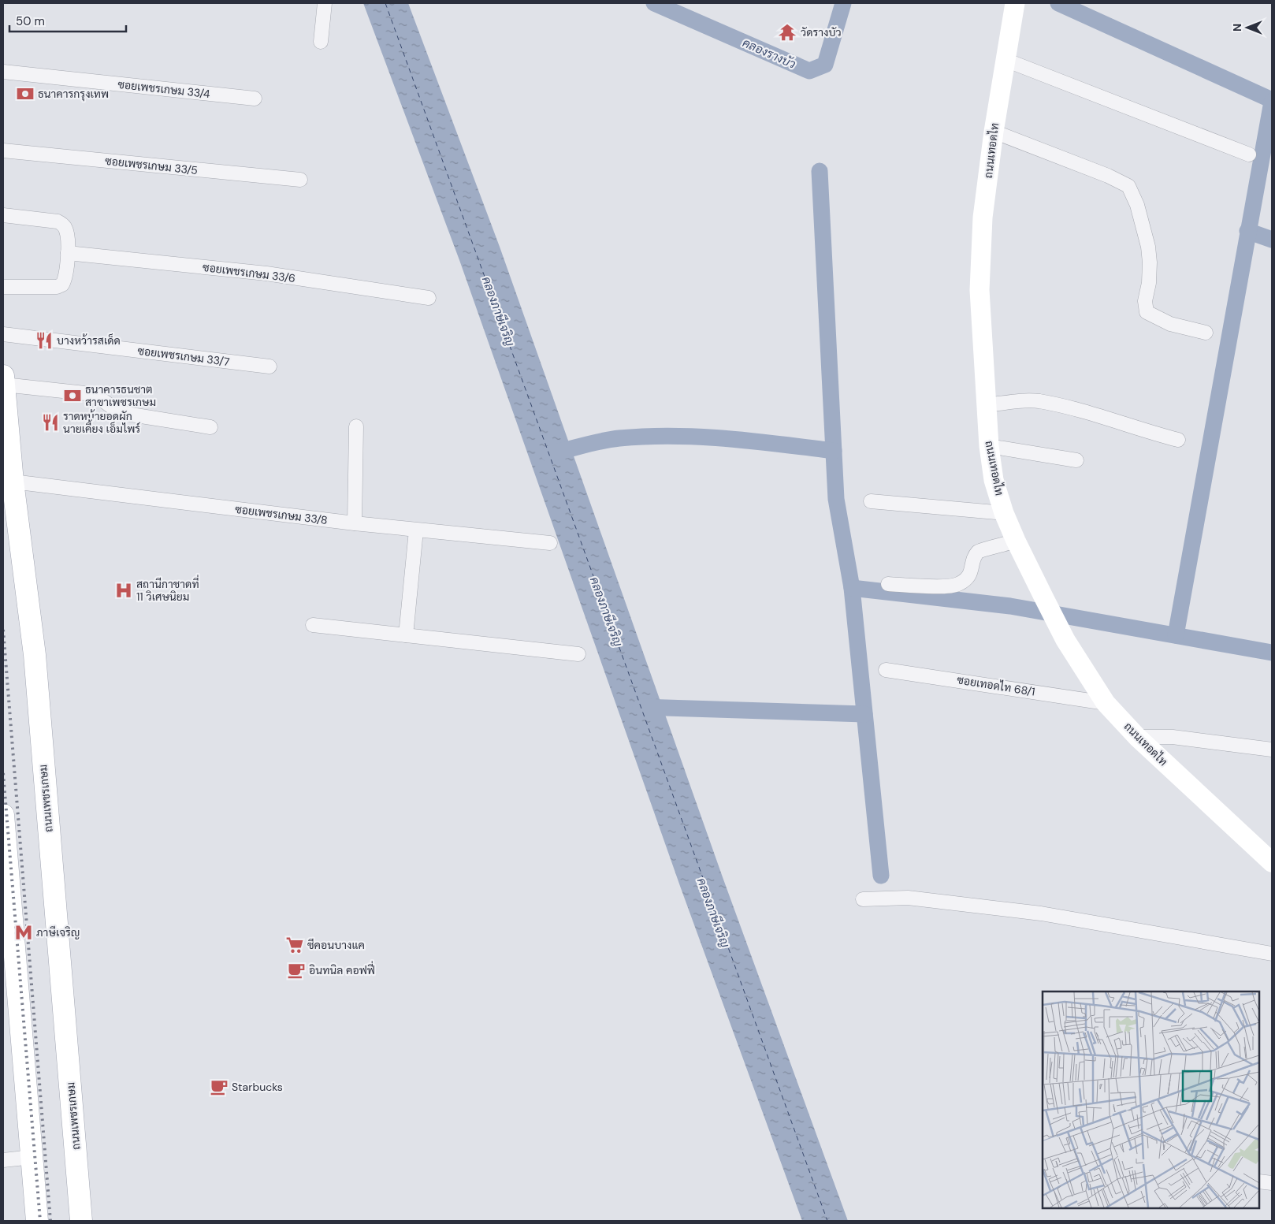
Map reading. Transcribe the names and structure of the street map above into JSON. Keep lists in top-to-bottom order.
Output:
{
  "streets": {
    "main road": ["ถนนเทอดไท", "ถนนเพชรเกษม"],
    "street": [
      "ซอยเพชรเกษม 33/4",
      "ซอยเพชรเกษม 33/5",
      "ซอยเพชรเกษม 33/6",
      "ซอยเพชรเกษม 33/7",
      "ซอยเพชรเกษม 33/8",
      "ซอยเทอดไท 68/1"
    ]
  },
  "crossings": [
    ["ถนนเทอดไท", "ซอยเทอดไท 68/1"],
    ["ซอยเพชรเกษม 33/8", "ถนนเพชรเกษม"]
  ],
  "water": ["คลองรางบัว", "คลองภาษีเจริญ"],
  "places": {
    "temple": ["วัดรางบัว"],
    "bank": ["ธนาคารกรุงเทพ", "ธนาคารธนชาต สาขาเพชรเกษม"],
    "restaurant": ["บางหว้ารสเด็ด", "ราดหน้ายอดผัก นายเคี้ยง เอ็มไพร์"],
    "hospital": ["สถานีกาชาดที่ 11 วิเศษนิยม"],
    "metro station": ["ภาษีเจริญ"],
    "supermarket": ["ซีคอนบางแค"],
    "cafe": ["อินทนิล คอฟฟี่", "Starbucks"]
  },
  "scale_bar": "50 m",
  "north": "left"
}
